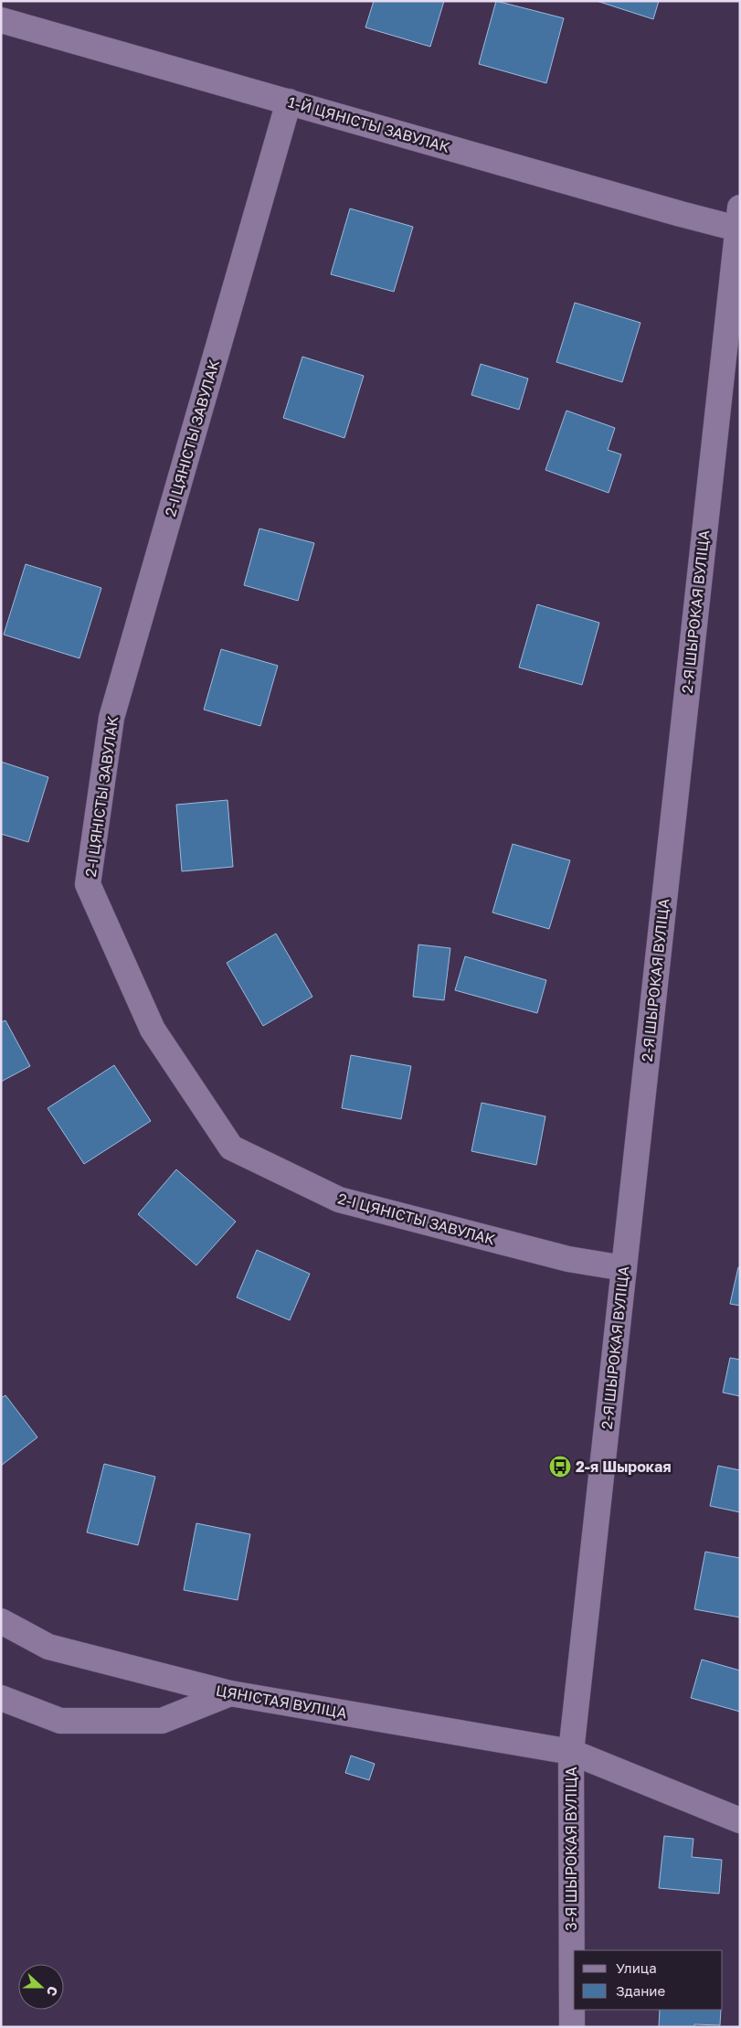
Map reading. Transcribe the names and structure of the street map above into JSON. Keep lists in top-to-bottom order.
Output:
{
  "streets": {
    "street": [
      "1-Й ЦЯНІСТЫ ЗАВУЛАК",
      "2-І ЦЯНІСТЫ ЗАВУЛАК",
      "2-Я ШЫРОКАЯ ВУЛІЦА",
      "ЦЯНІСТАЯ ВУЛІЦА",
      "3-Я ШЫРОКАЯ ВУЛІЦА"
    ]
  },
  "crossings": [
    ["1-Й ЦЯНІСТЫ ЗАВУЛАК", "2-І ЦЯНІСТЫ ЗАВУЛАК"],
    ["1-Й ЦЯНІСТЫ ЗАВУЛАК", "2-Я ШЫРОКАЯ ВУЛІЦА"],
    ["2-І ЦЯНІСТЫ ЗАВУЛАК", "2-Я ШЫРОКАЯ ВУЛІЦА"],
    ["2-Я ШЫРОКАЯ ВУЛІЦА", "ЦЯНІСТАЯ ВУЛІЦА"],
    ["2-Я ШЫРОКАЯ ВУЛІЦА", "3-Я ШЫРОКАЯ ВУЛІЦА"],
    ["ЦЯНІСТАЯ ВУЛІЦА", "3-Я ШЫРОКАЯ ВУЛІЦА"]
  ],
  "places": {
    "bus stop": ["2-я Шырокая"]
  },
  "legend": ["Улица", "Здание"],
  "north": "right"
}
